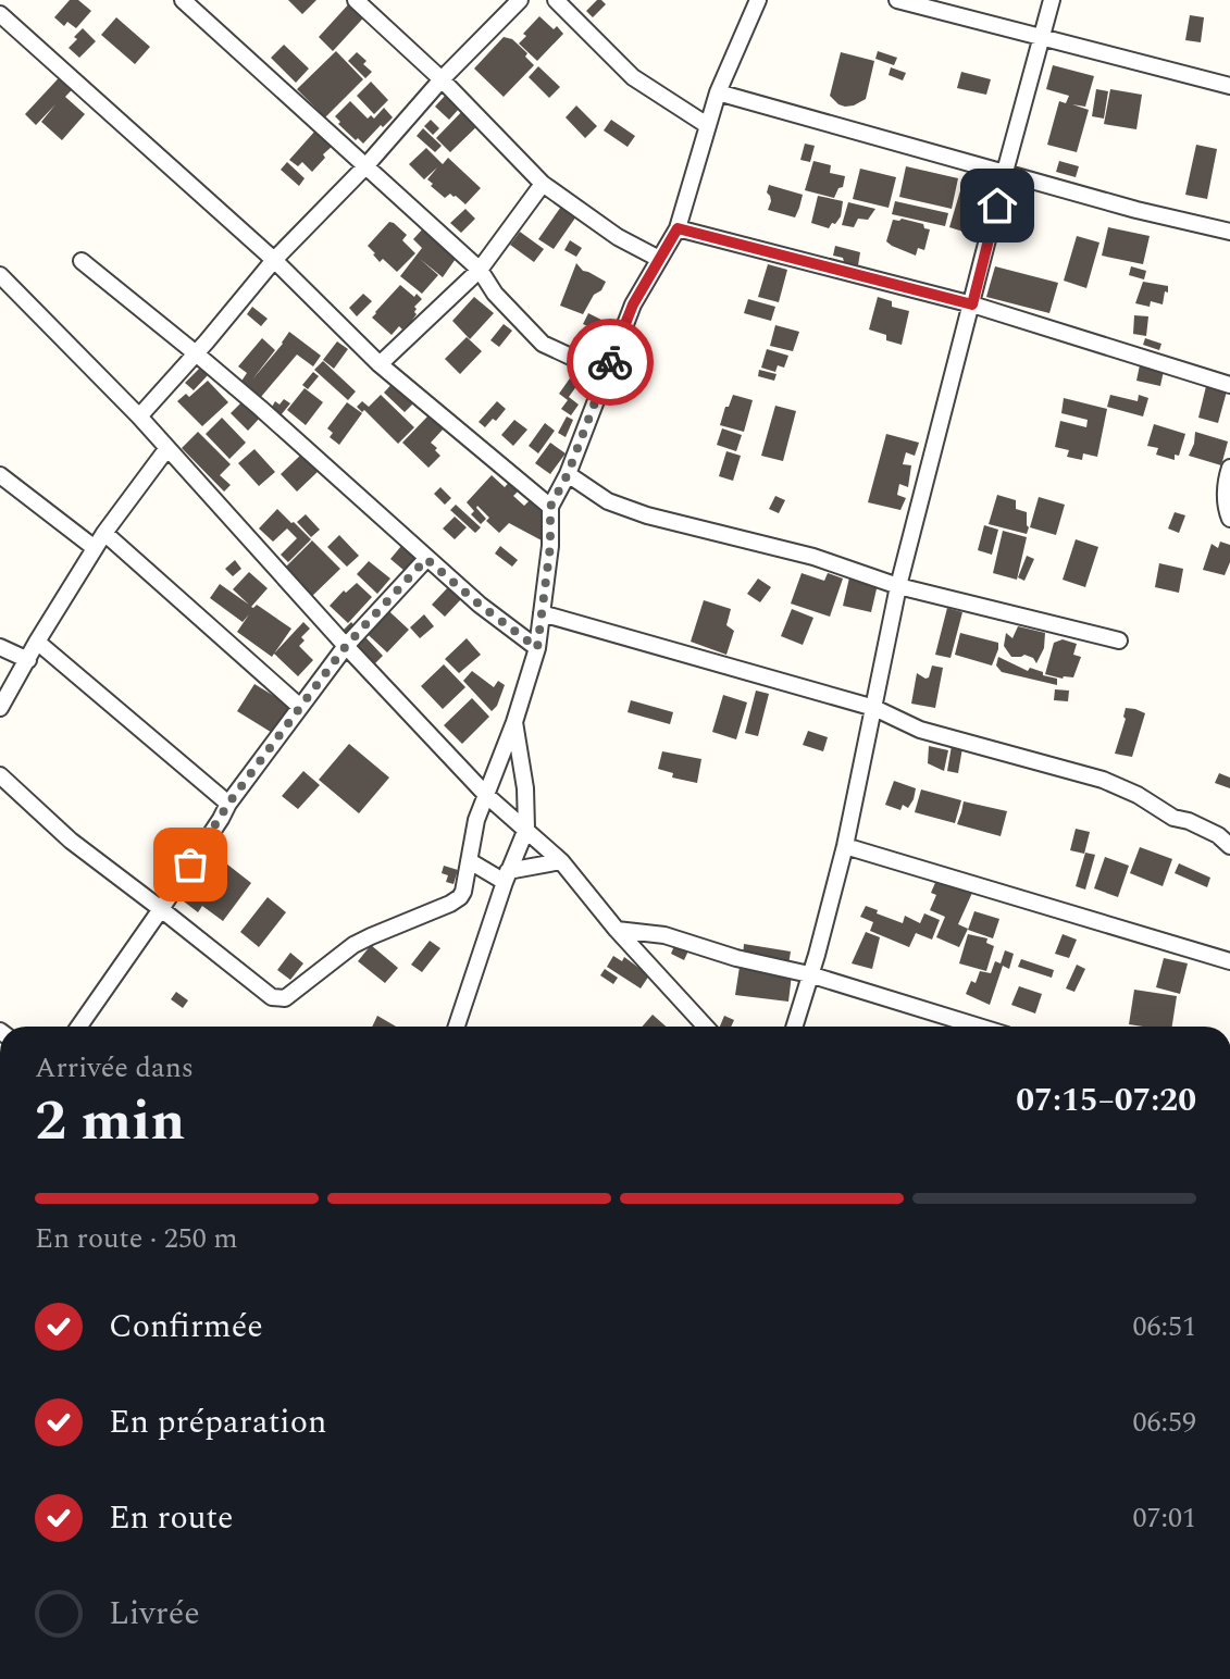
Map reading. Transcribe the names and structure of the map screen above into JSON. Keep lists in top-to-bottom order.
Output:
{
  "page": {
    "heading": ["2 min", "Arrivée dans", "07:15–07:20"],
    "bar": "En route · 250 m",
    "list": [
      ["Confirmée", "06:51"],
      ["En préparation", "06:59"],
      ["En route", "07:01"],
      "Livrée"
    ]
  }
}
